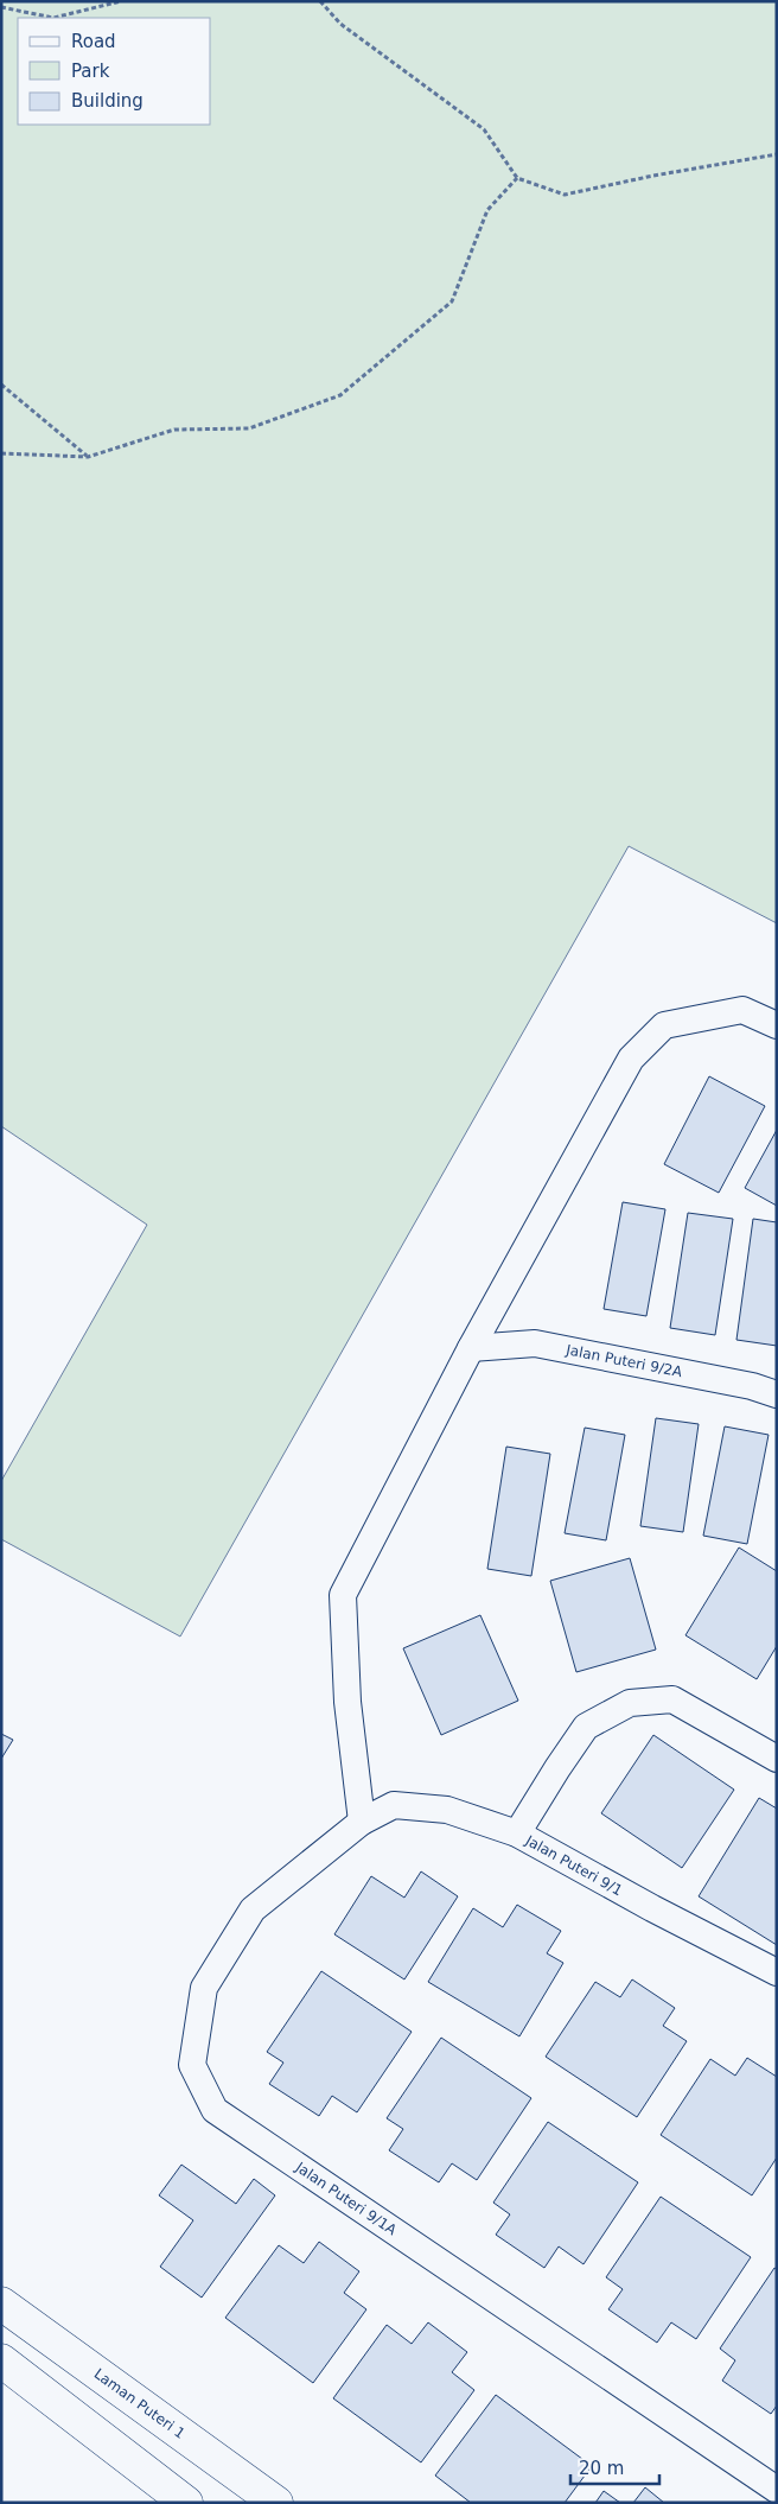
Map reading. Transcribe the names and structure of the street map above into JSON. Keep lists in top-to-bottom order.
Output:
{
  "streets": {
    "main road": ["Laman Puteri 1"],
    "street": ["Jalan Puteri 9/2A", "Jalan Puteri 9/1", "Jalan Puteri 9/1A"]
  },
  "crossings": [
    ["Jalan Puteri 9/1", "Jalan Puteri 9/1A"]
  ],
  "legend": ["Road", "Park", "Building"],
  "scale_bar": "20 m"
}
